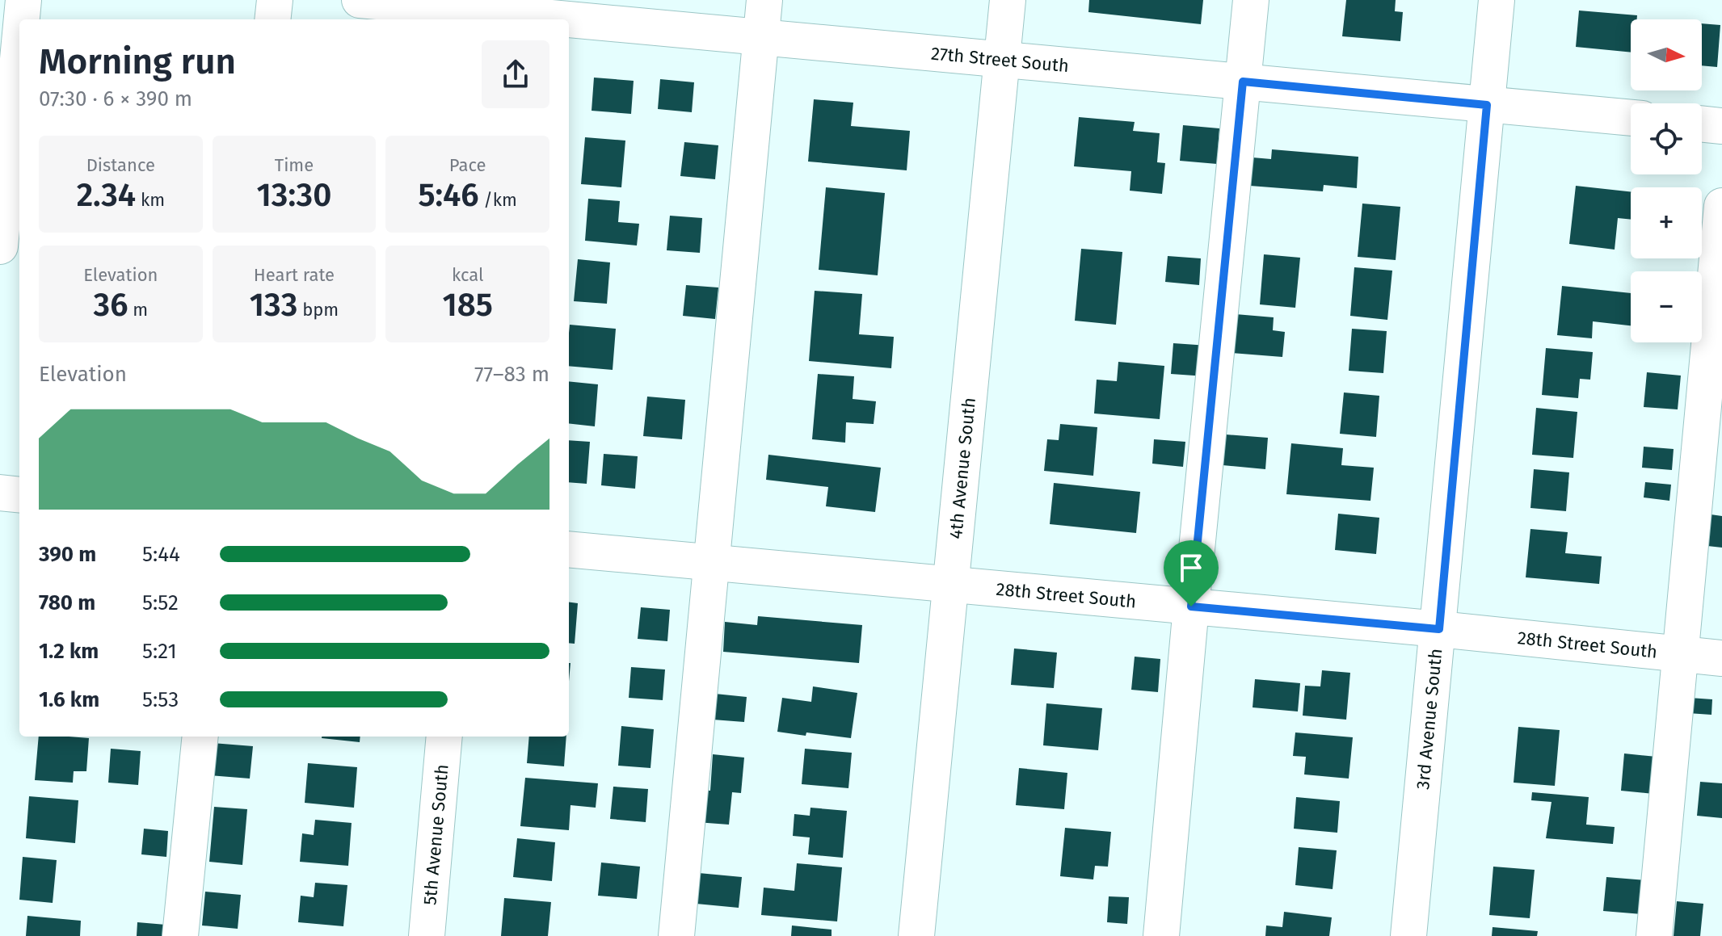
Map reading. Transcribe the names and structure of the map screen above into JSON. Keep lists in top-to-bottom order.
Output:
{
  "streets": {
    "street": [
      "27th Street South",
      "4th Avenue South",
      "28th Street South",
      "3rd Avenue South",
      "5th Avenue South"
    ]
  },
  "crossings": [
    ["27th Street South", "4th Avenue South"],
    ["27th Street South", "3rd Avenue South"],
    ["4th Avenue South", "28th Street South"],
    ["28th Street South", "3rd Avenue South"]
  ],
  "north": "right",
  "page": {
    "map_buttons": ["+", "−"],
    "heading": ["Morning run", "07:30 · 6 × 390 m"],
    "stats": [
      ["Distance", "2.34 km"],
      ["Time", "13:30"],
      ["Pace", "5:46 /km"],
      ["Elevation", "36 m"],
      ["Heart rate", "133 bpm"],
      ["kcal", "185"]
    ],
    "chart": ["Elevation", "77–83 m"],
    "list": [
      {
        "name": "390 m",
        "note": "5:44"
      },
      {
        "name": "780 m",
        "note": "5:52"
      },
      {
        "name": "1.2 km",
        "note": "5:21"
      },
      {
        "name": "1.6 km",
        "note": "5:53"
      }
    ]
  }
}
